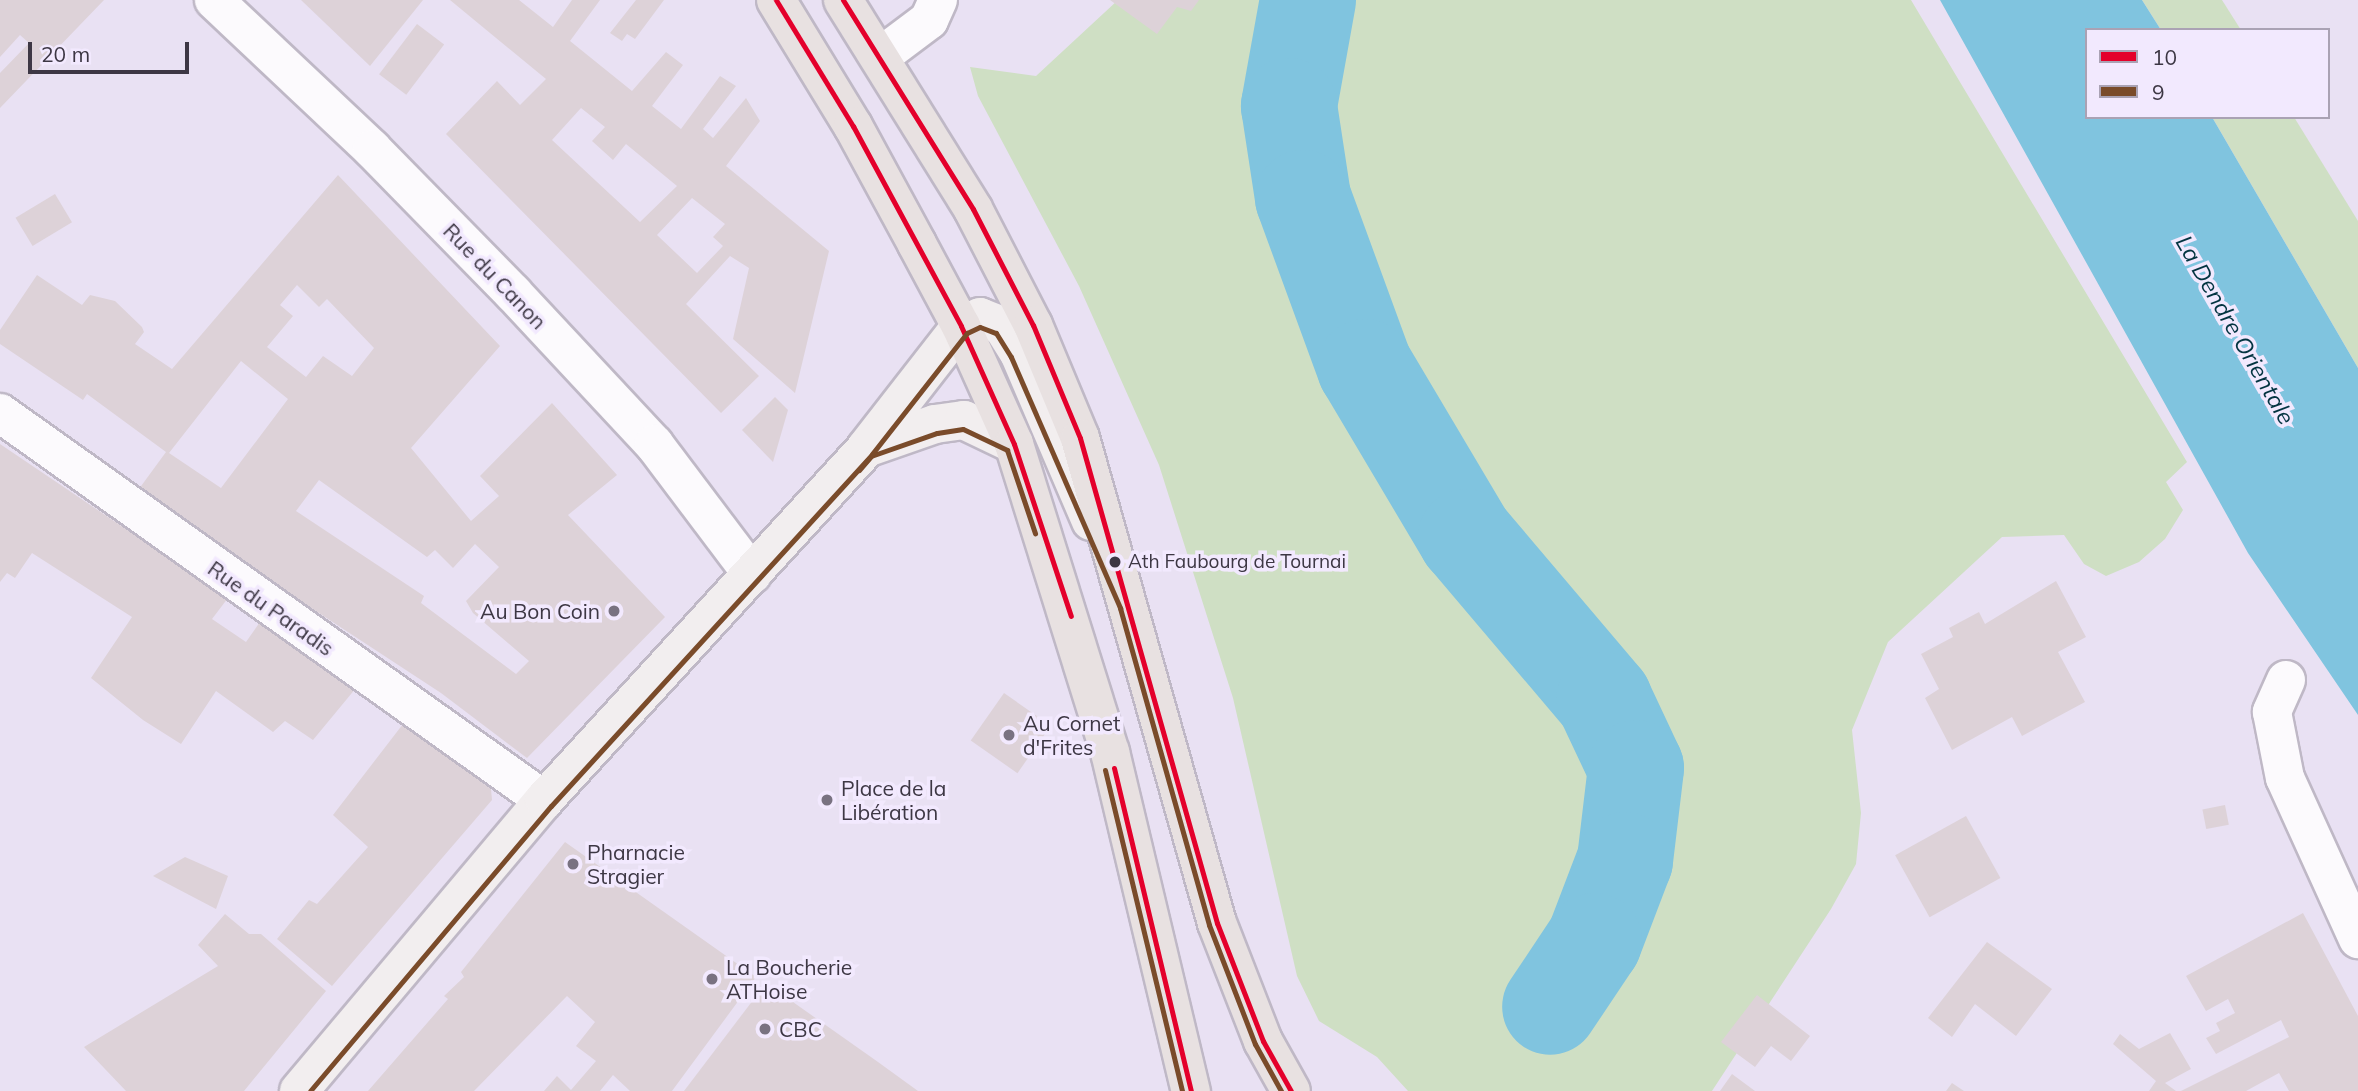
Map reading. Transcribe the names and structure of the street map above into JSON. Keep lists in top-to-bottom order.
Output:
{
  "streets": {
    "street": ["Rue du Canon", "Rue du Paradis"]
  },
  "water": ["La Dendre Orientale"],
  "places": [
    "Ath Faubourg de Tournai",
    "Au Bon Coin",
    "Au Cornet d'Frites",
    "Place de la Libération",
    "Pharnacie Stragier",
    "La Boucherie ATHoise",
    "CBC"
  ],
  "lines": ["transit line 10", "transit line 9"],
  "legend": ["10", "9"],
  "scale_bar": "20 m"
}
